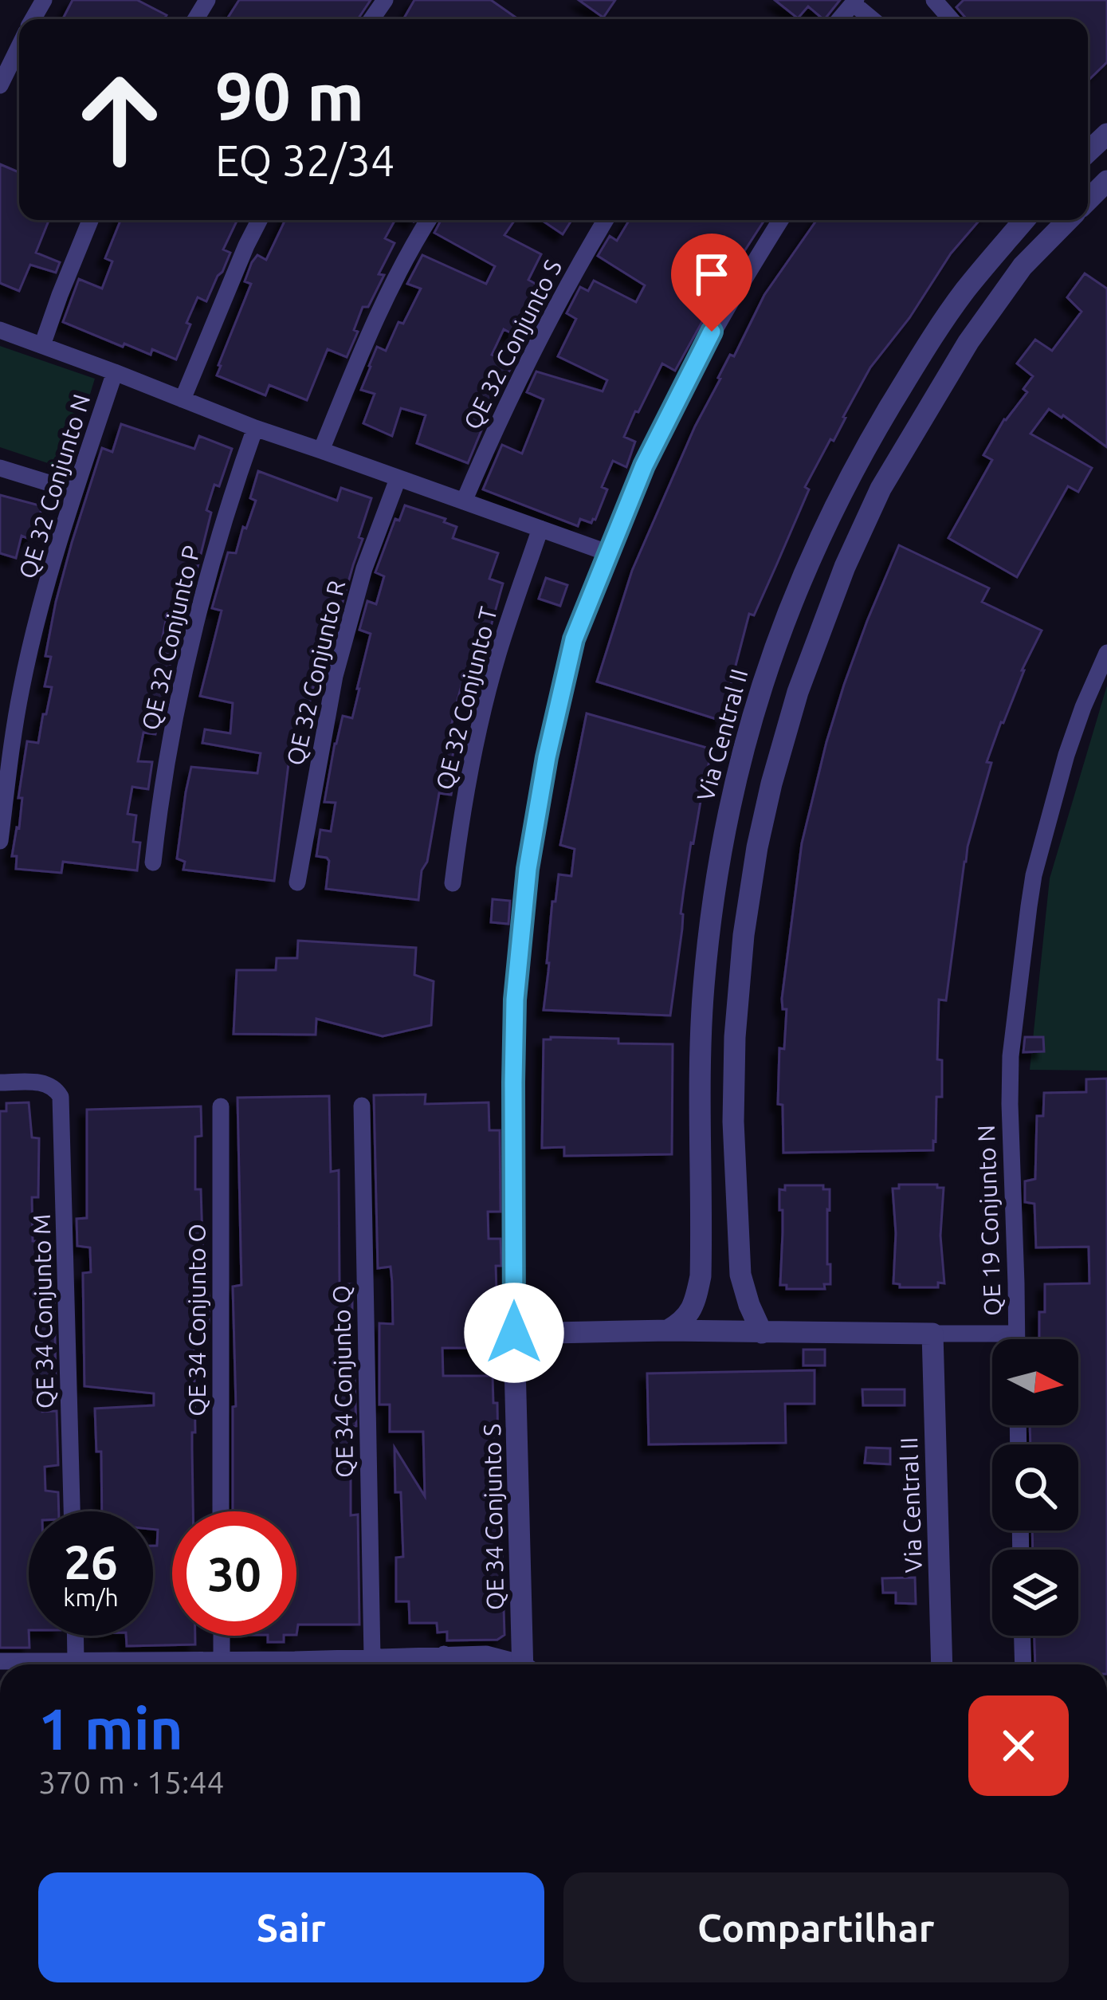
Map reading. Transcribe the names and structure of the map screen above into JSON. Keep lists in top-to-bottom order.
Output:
{
  "streets": {
    "street": [
      "QE 32 Conjunto S",
      "QE 32 Conjunto N",
      "QE 32 Conjunto P",
      "QE 32 Conjunto R",
      "QE 32 Conjunto T",
      "Via Central II",
      "QE 19 Conjunto N",
      "QE 34 Conjunto M",
      "QE 34 Conjunto O",
      "QE 34 Conjunto Q",
      "QE 34 Conjunto S"
    ]
  },
  "north": "right",
  "page": {
    "turn": ["90 m", "EQ 32/34"],
    "speed": "26 km/h",
    "limit": "30",
    "heading": ["1 min", "370 m · 15:44"],
    "buttons": ["Sair", "Compartilhar"]
  }
}
